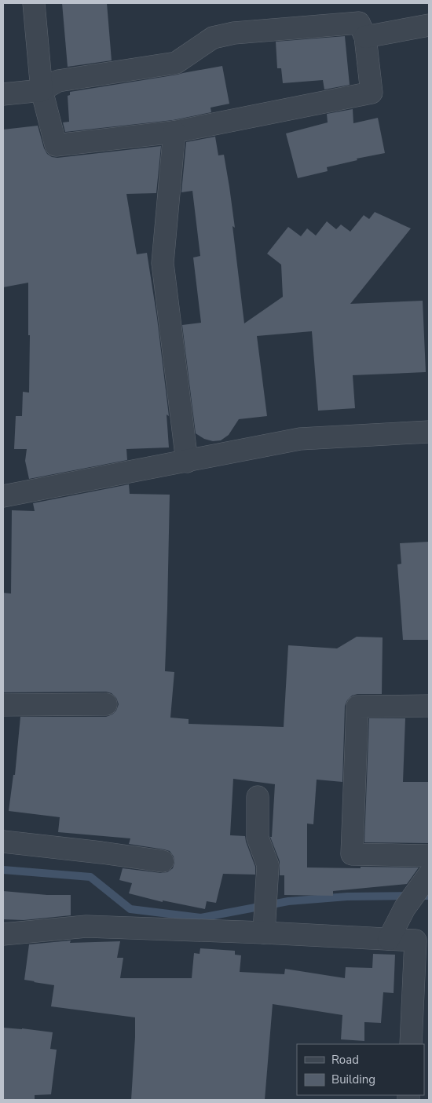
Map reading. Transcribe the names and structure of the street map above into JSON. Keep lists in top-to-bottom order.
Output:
{
  "legend": ["Road", "Building"]
}
